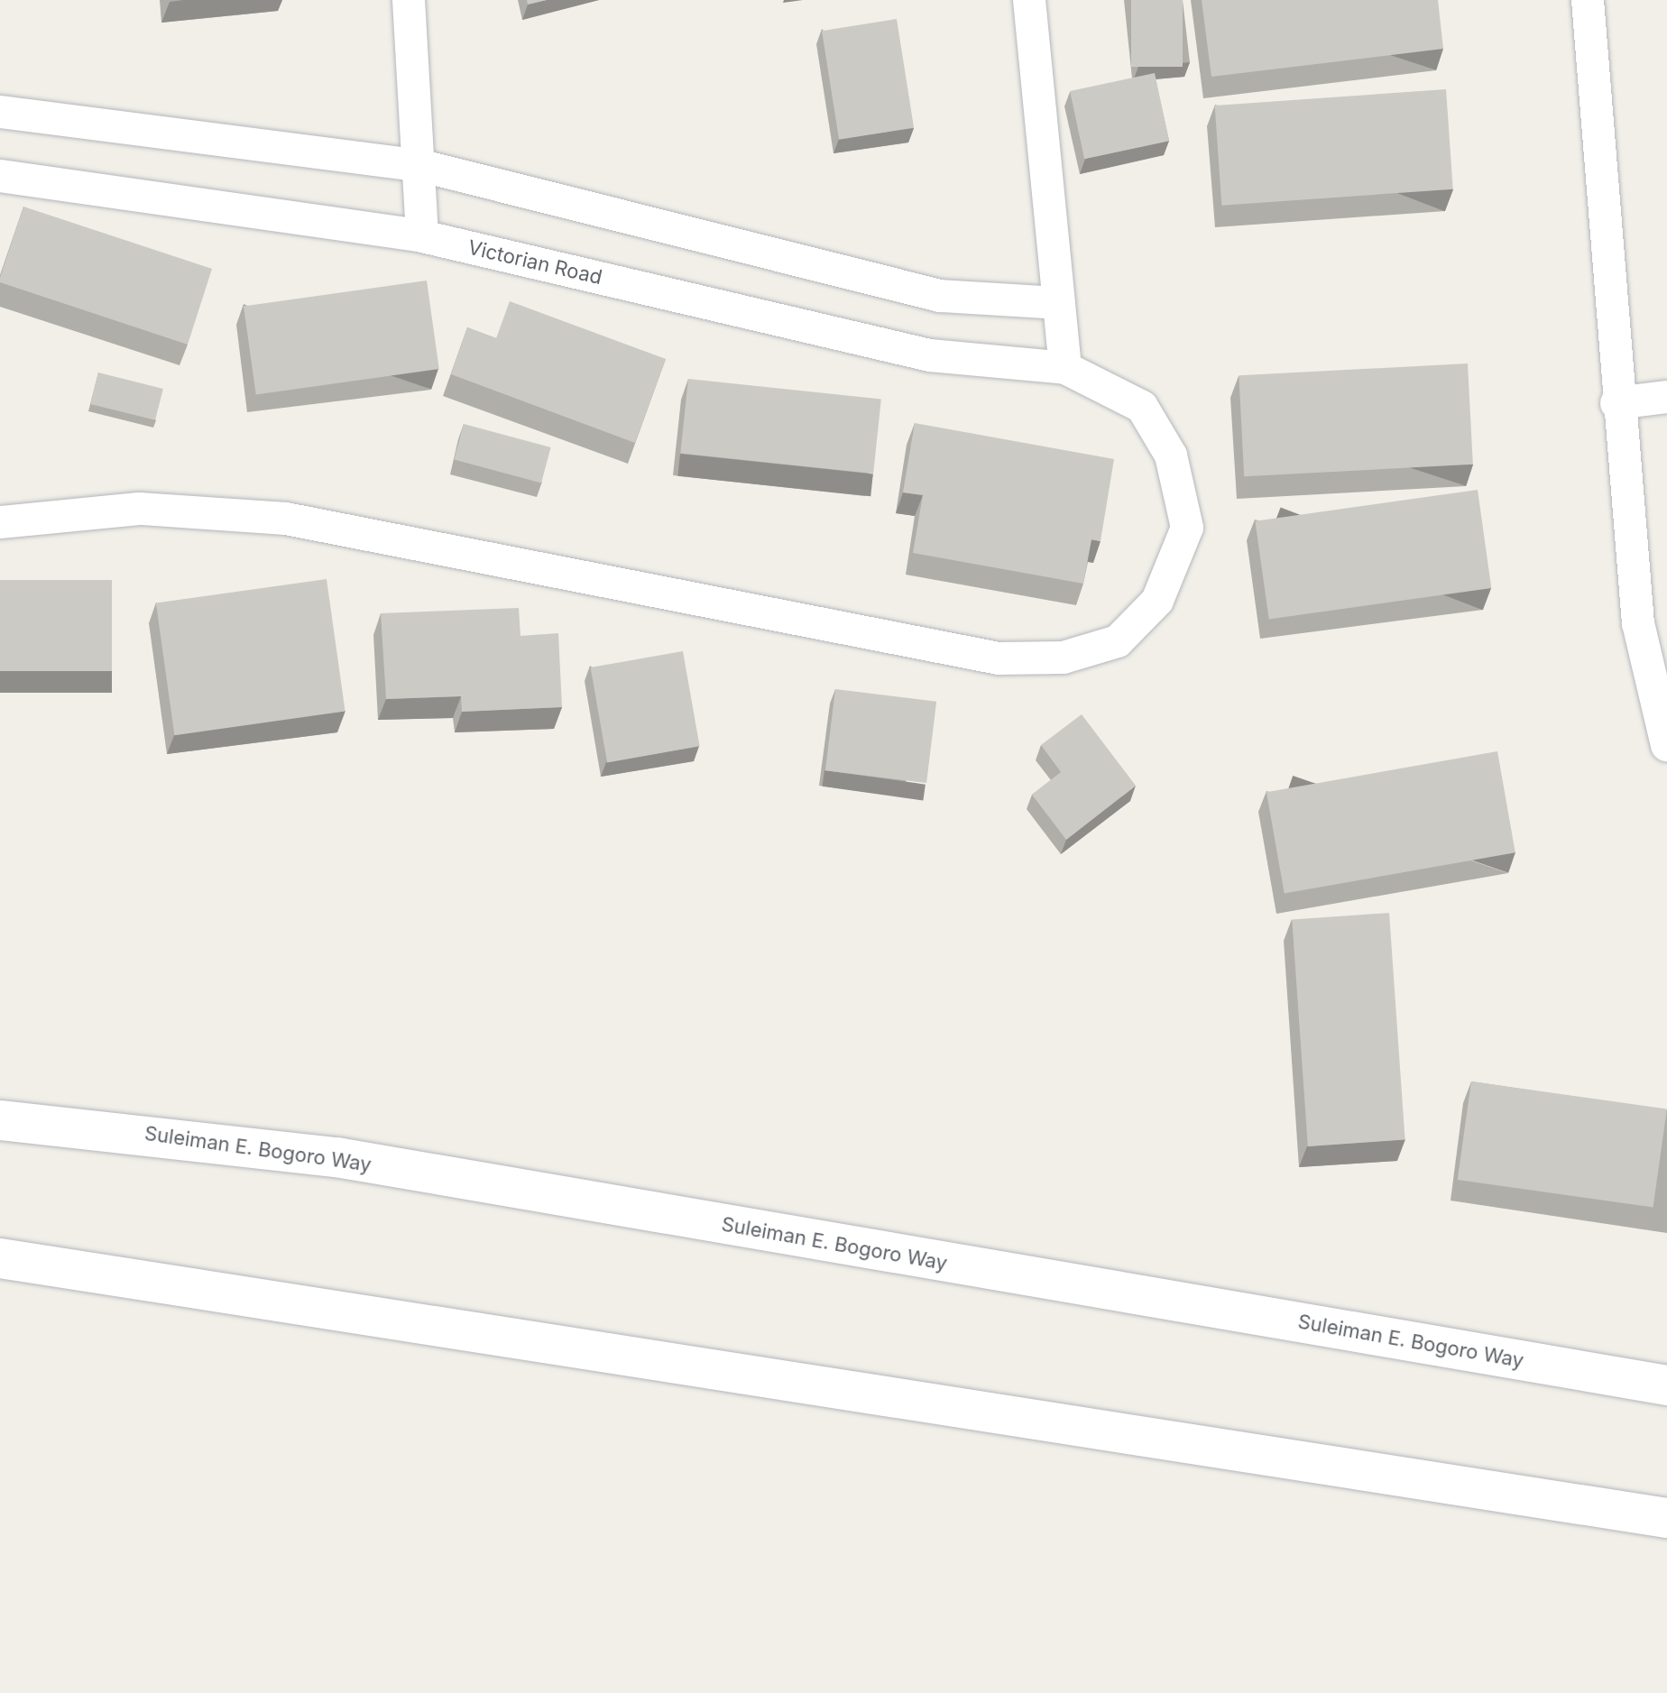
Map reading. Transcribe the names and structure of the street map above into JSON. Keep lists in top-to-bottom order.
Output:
{
  "streets": {
    "street": ["Suleiman E. Bogoro Way"],
    "lane": ["Victorian Road"]
  }
}
